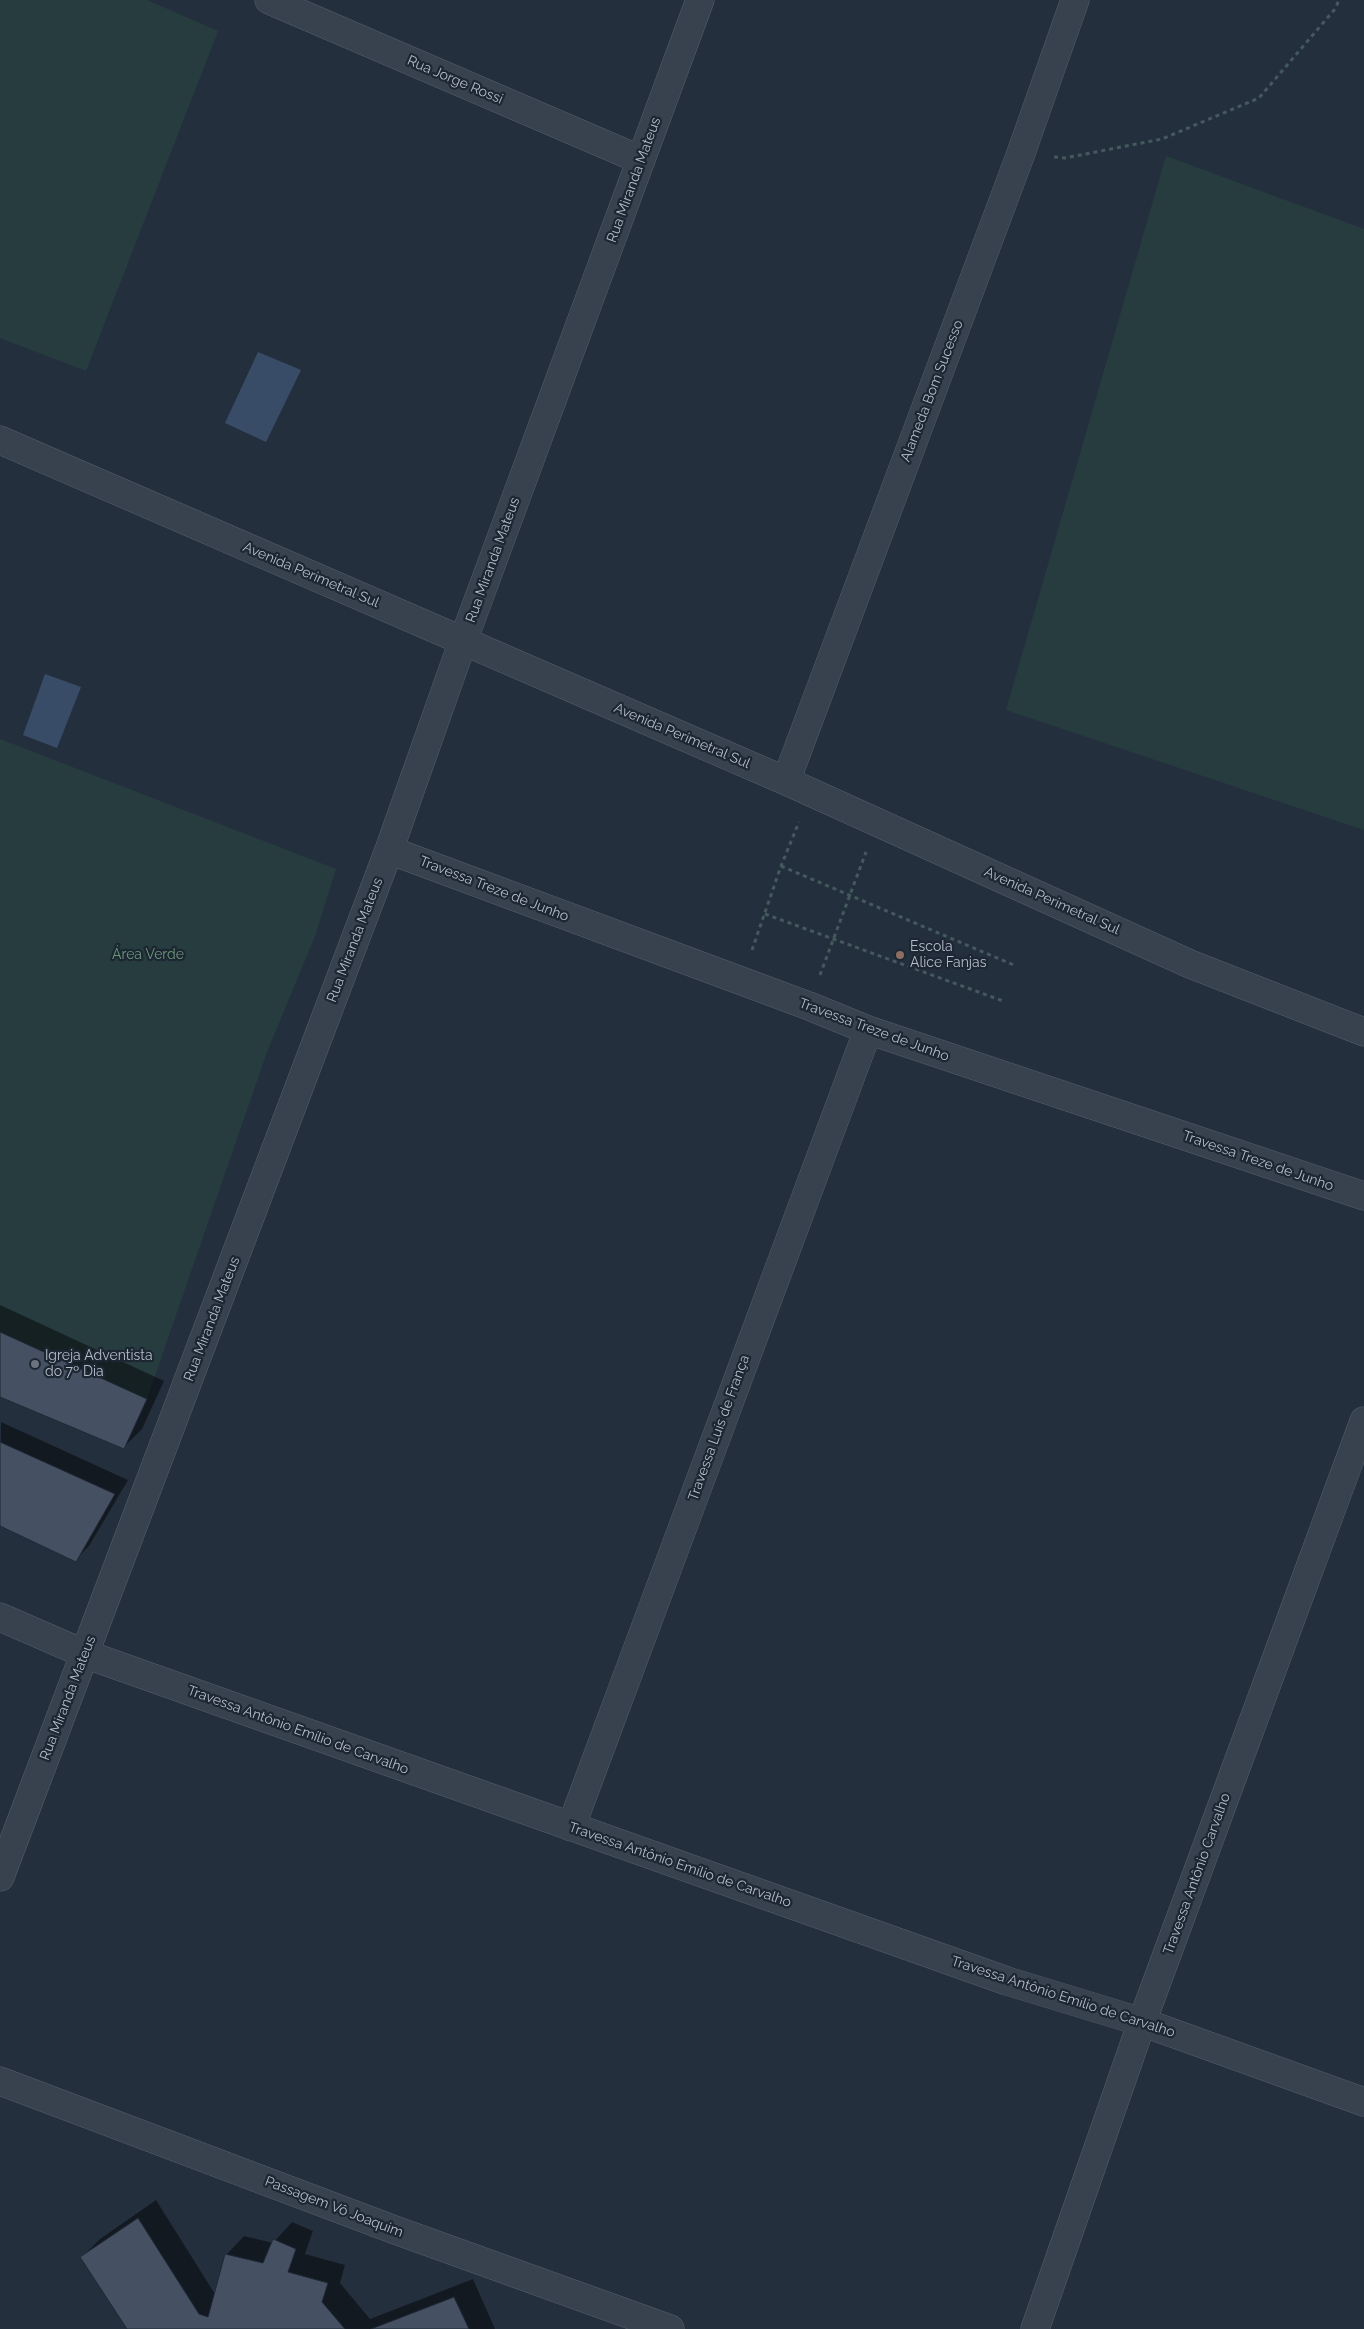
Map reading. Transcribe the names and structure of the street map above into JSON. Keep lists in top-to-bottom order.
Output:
{
  "streets": {
    "street": [
      "Rua Jorge Rossi",
      "Rua Miranda Mateus",
      "Alameda Bom Sucesso",
      "Avenida Perimetral Sul",
      "Travessa Treze de Junho",
      "Travessa Luís de França",
      "Travessa Antônio Emílio de Carvalho",
      "Travessa Antônio Carvalho",
      "Passagem Vô Joaquim"
    ]
  },
  "crossings": [
    ["Rua Jorge Rossi", "Rua Miranda Mateus"],
    ["Rua Miranda Mateus", "Avenida Perimetral Sul"],
    ["Rua Miranda Mateus", "Travessa Treze de Junho"],
    ["Rua Miranda Mateus", "Travessa Antônio Emílio de Carvalho"],
    ["Alameda Bom Sucesso", "Avenida Perimetral Sul"],
    ["Travessa Treze de Junho", "Travessa Luís de França"],
    ["Travessa Luís de França", "Travessa Antônio Emílio de Carvalho"],
    ["Travessa Antônio Emílio de Carvalho", "Travessa Antônio Carvalho"]
  ],
  "parks": ["Área Verde"],
  "places": ["Escola Alice Fanjas", "Igreja Adventista do 7º Dia"]
}
